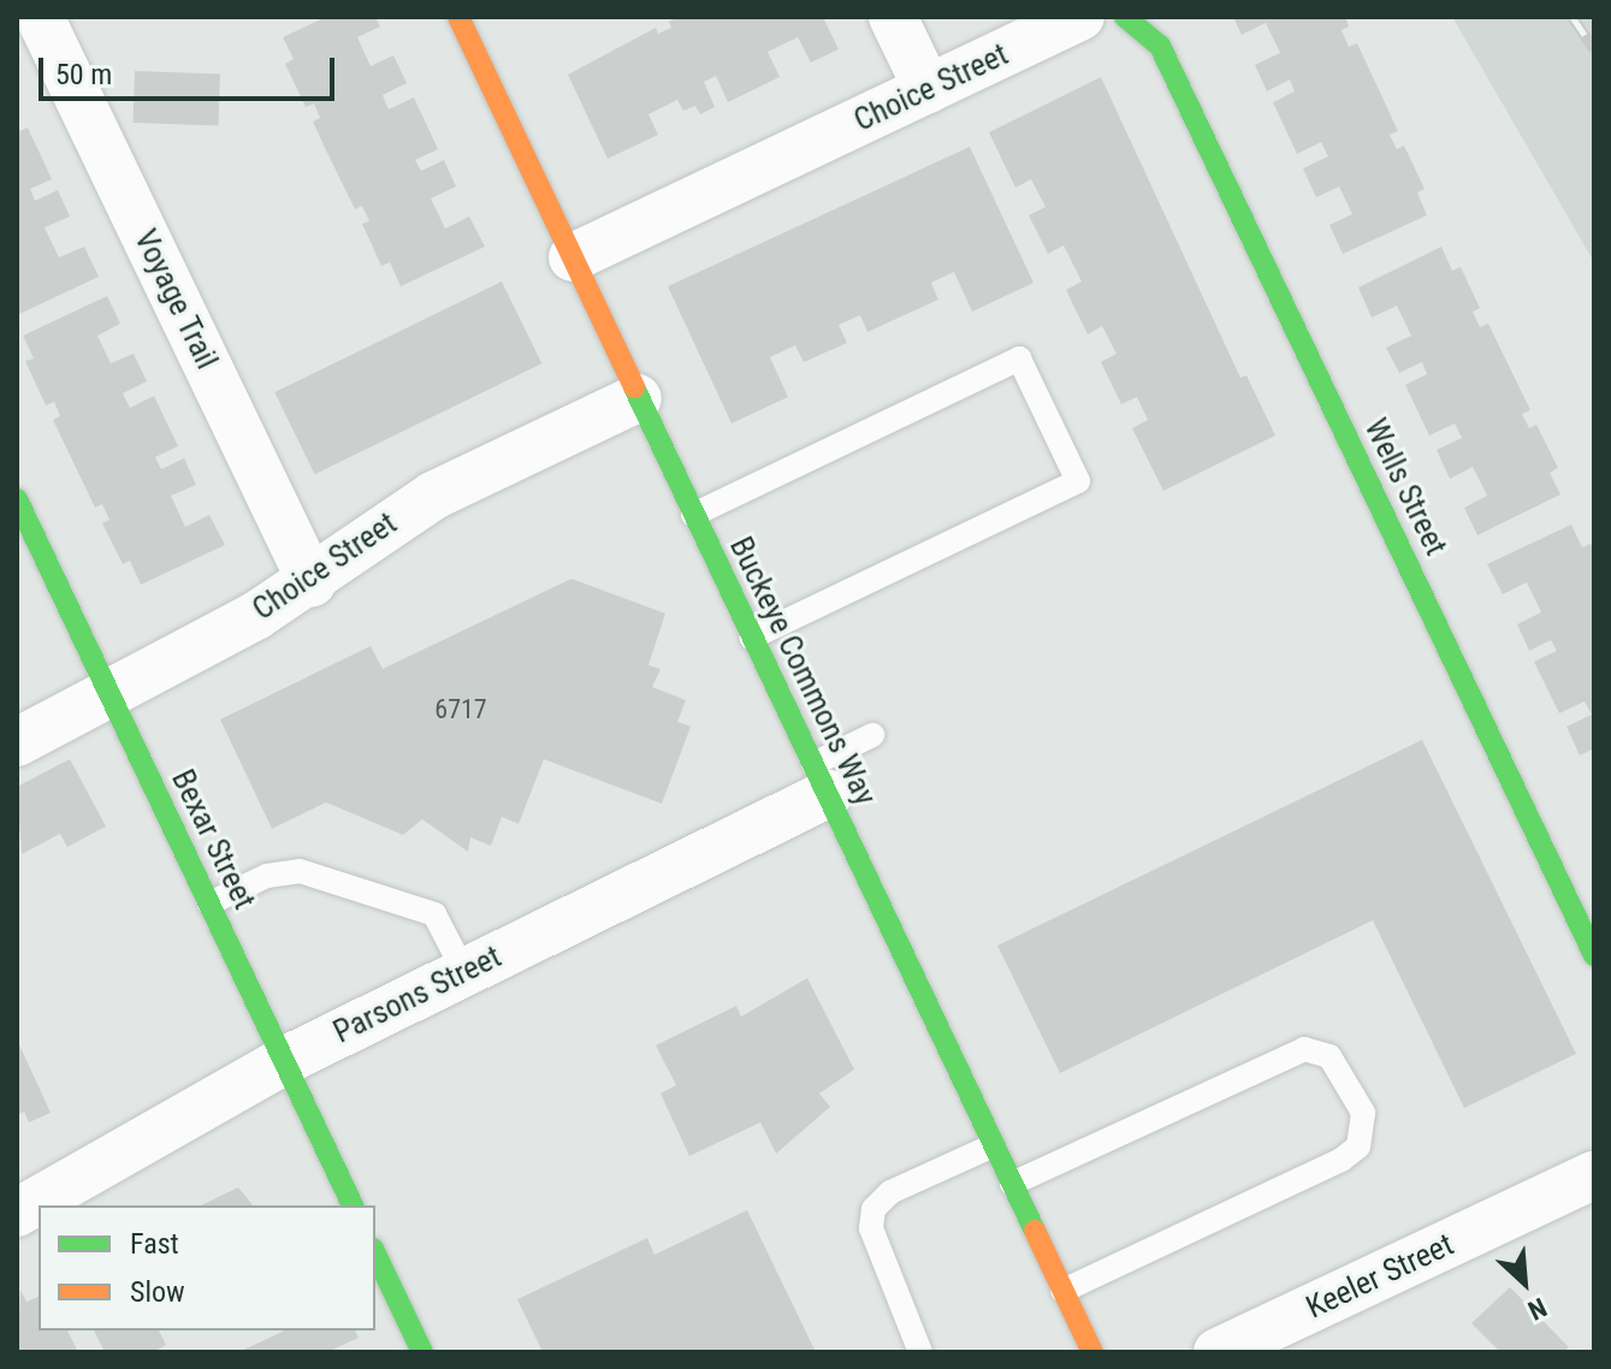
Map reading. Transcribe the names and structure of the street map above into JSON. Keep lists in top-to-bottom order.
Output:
{
  "streets": {
    "street": [
      "Choice Street",
      "Voyage Trail",
      "Wells Street",
      "Buckeye Commons Way",
      "Bexar Street",
      "Parsons Street",
      "Keeler Street"
    ]
  },
  "crossings": [
    ["Choice Street", "Voyage Trail"],
    ["Choice Street", "Buckeye Commons Way"],
    ["Choice Street", "Bexar Street"],
    ["Buckeye Commons Way", "Parsons Street"],
    ["Bexar Street", "Parsons Street"]
  ],
  "house_numbers": ["6717"],
  "legend": ["Fast", "Slow"],
  "scale_bar": "50 m",
  "north": "bottom right"
}
